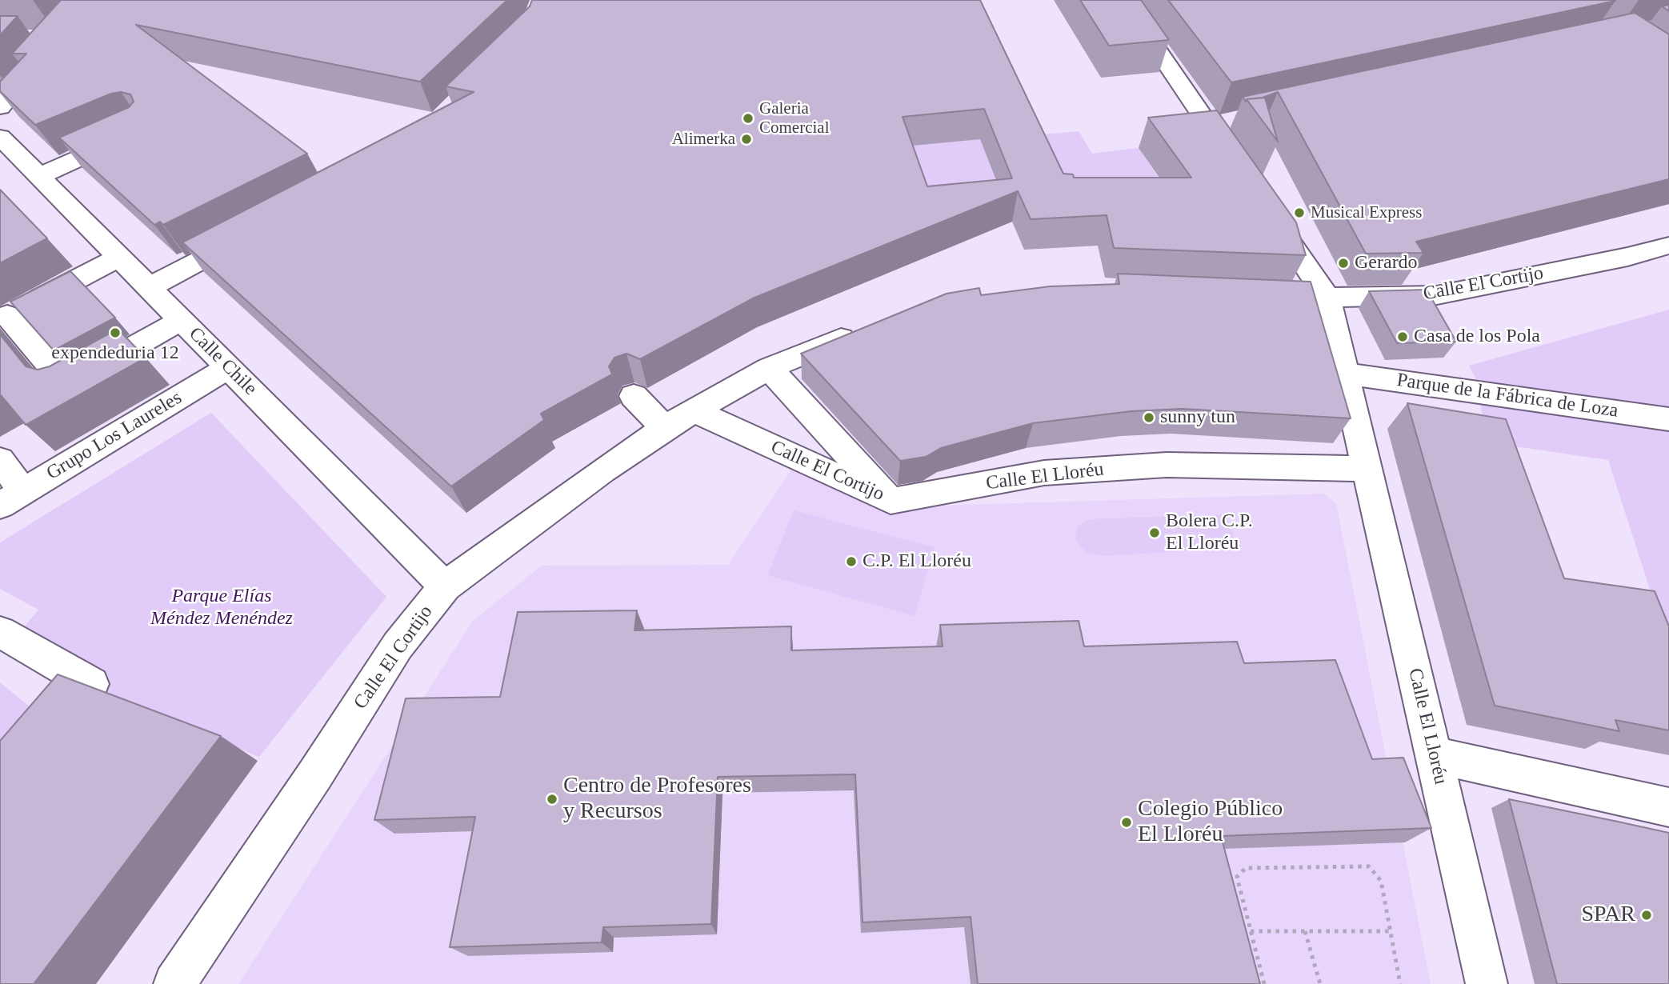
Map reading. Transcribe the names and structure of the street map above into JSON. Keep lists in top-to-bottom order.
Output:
{
  "streets": {
    "street": [
      "Calle El Cortijo",
      "Calle Chile",
      "Parque de la Fábrica de Loza",
      "Grupo Los Laureles",
      "Calle El Lloréu"
    ]
  },
  "crossings": [
    ["Calle El Cortijo", "Calle Chile"],
    ["Calle El Cortijo", "Calle El Lloréu"],
    ["Calle Chile", "Grupo Los Laureles"],
    ["Parque de la Fábrica de Loza", "Calle El Lloréu"]
  ],
  "parks": ["Parque Elías Méndez Menéndez"],
  "places": [
    "Galeria Comercial",
    "Alimerka",
    "Musical Express",
    "Gerardo",
    "expendeduria 12",
    "Casa de los Pola",
    "sunny tun",
    "Bolera C.P. El Lloréu",
    "C.P. El Lloréu",
    "Centro de Profesores y Recursos",
    "Colegio Público El Lloréu",
    "SPAR"
  ]
}
